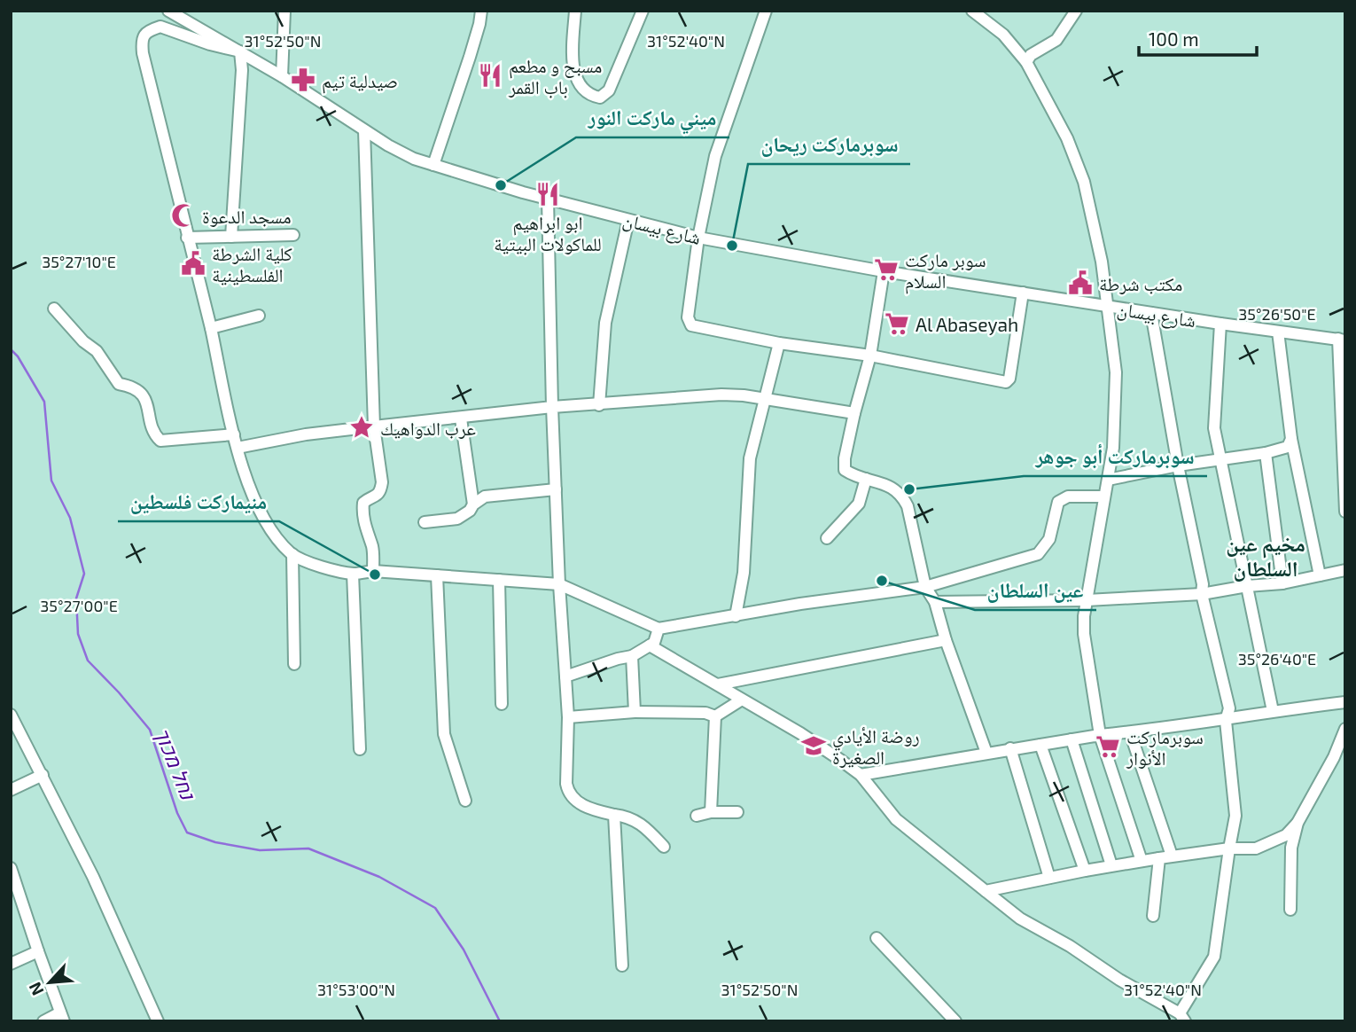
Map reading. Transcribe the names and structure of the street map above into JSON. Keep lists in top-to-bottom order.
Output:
{
  "streets": {
    "street": ["شارع بيسان"]
  },
  "districts": ["مخيم عين السلطان"],
  "water": ["נחל מכוך"],
  "places": {
    "restaurant": ["مسبح و مطعم باب القمر", "ابو ابراهيم للماكولات البيتية"],
    "pharmacy": ["صيدلية تيم"],
    "other": [
      "ميني ماركت النور",
      "سوبرماركت ريحان",
      "سوبرماركت أبو جوهر",
      "منيماركت فلسطين",
      "عين السلطان"
    ],
    "mosque": ["مسجد الدعوة"],
    "public building": ["كلية الشرطة الفلسطينية", "مكتب شرطة"],
    "supermarket": ["سوبر ماركت السلام", "Al Abaseyah", "سوبرماركت الأنوار"],
    "place": ["عرب الدواهيك"],
    "school or university": ["روضة الأيادي الصغيرة"]
  },
  "scale_bar": "100 m",
  "north": "bottom left",
  "coordinates": [
    "31°52'50\"N",
    "31°52'40\"N",
    "35°27'10\"E",
    "35°26'50\"E",
    "35°27'00\"E",
    "35°26'40\"E",
    "31°53'00\"N"
  ]
}
